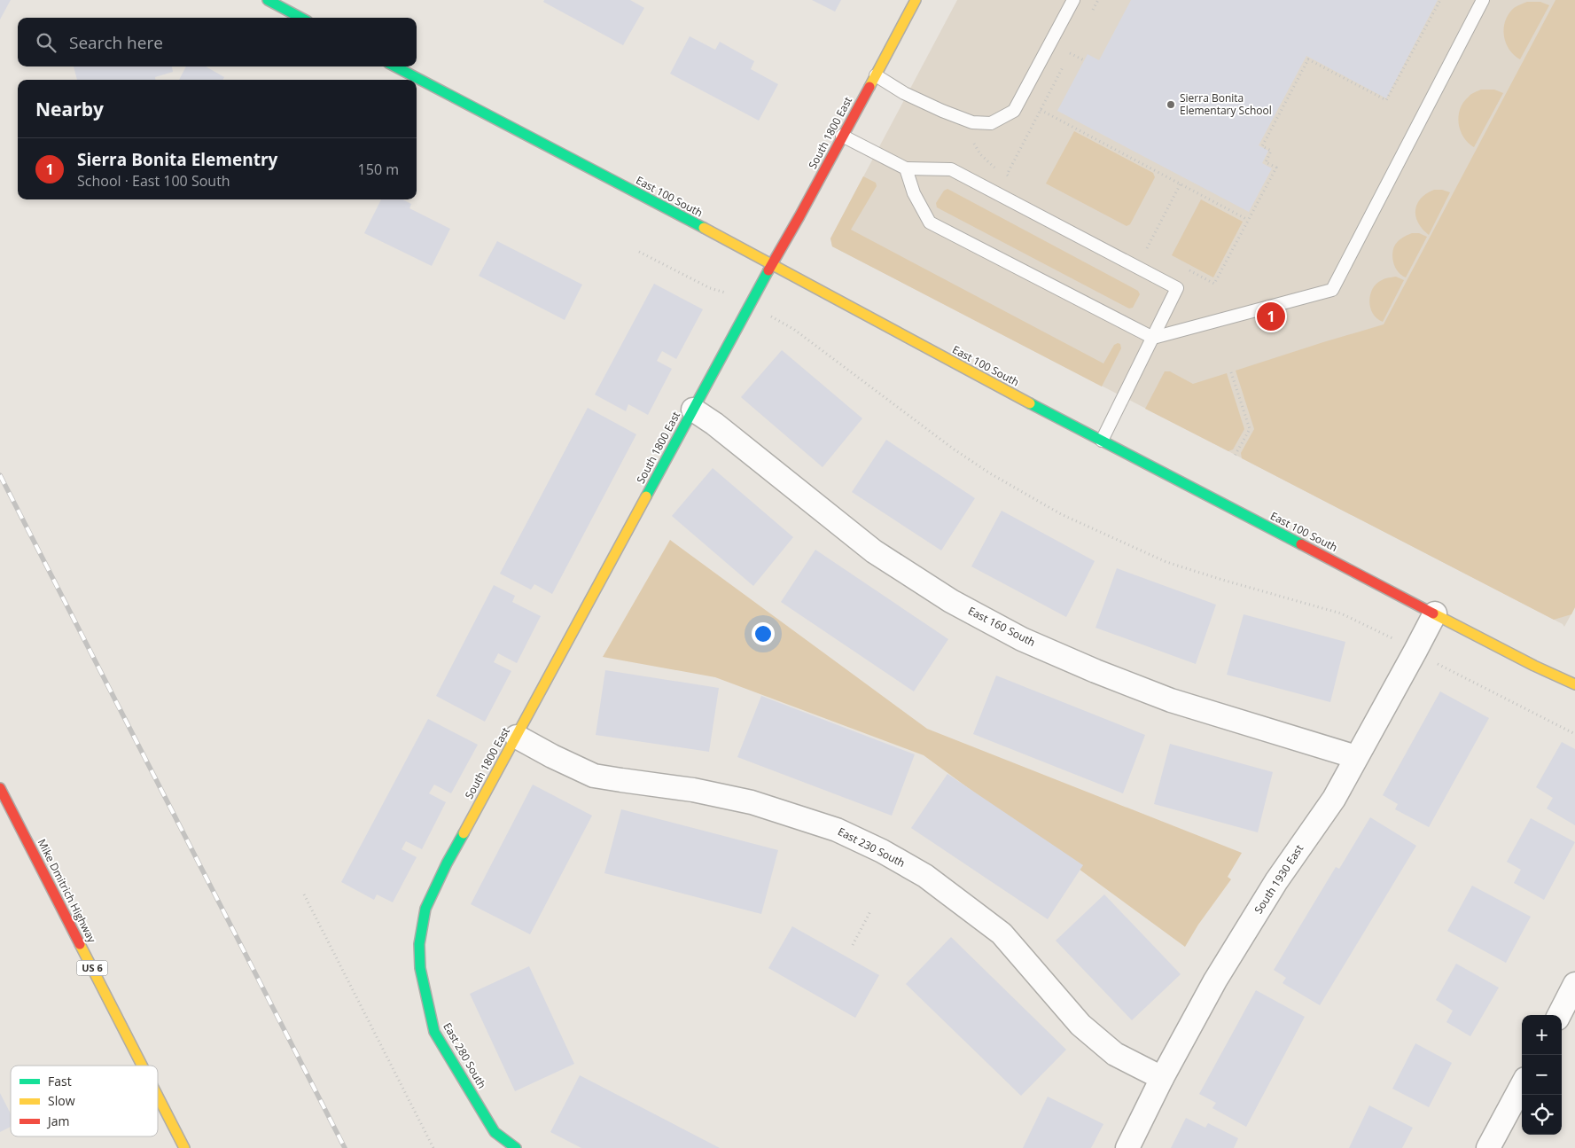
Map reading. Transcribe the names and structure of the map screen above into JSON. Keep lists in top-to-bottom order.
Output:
{
  "streets": {
    "main road": [
      "South 1800 East",
      "East 100 South",
      "Mike Dmitrich Highway",
      "US 6",
      "East 280 South"
    ],
    "street": ["East 160 South", "East 230 South", "South 1930 East"]
  },
  "crossings": [
    ["South 1800 East", "East 100 South"],
    ["South 1800 East", "East 160 South"],
    ["South 1800 East", "East 230 South"],
    ["South 1800 East", "East 280 South"],
    ["East 100 South", "South 1930 East"],
    ["East 160 South", "South 1930 East"],
    ["East 230 South", "South 1930 East"]
  ],
  "places": ["Sierra Bonita Elementary School"],
  "legend": ["Fast", "Slow", "Jam"],
  "page": {
    "search": "Search here",
    "heading": "Nearby",
    "list": [
      {
        "mark": "1",
        "name": "Sierra Bonita Elementry",
        "note": "School · East 100 South",
        "value": "150 m"
      }
    ],
    "pins": "1",
    "map_buttons": ["+", "−"]
  }
}
